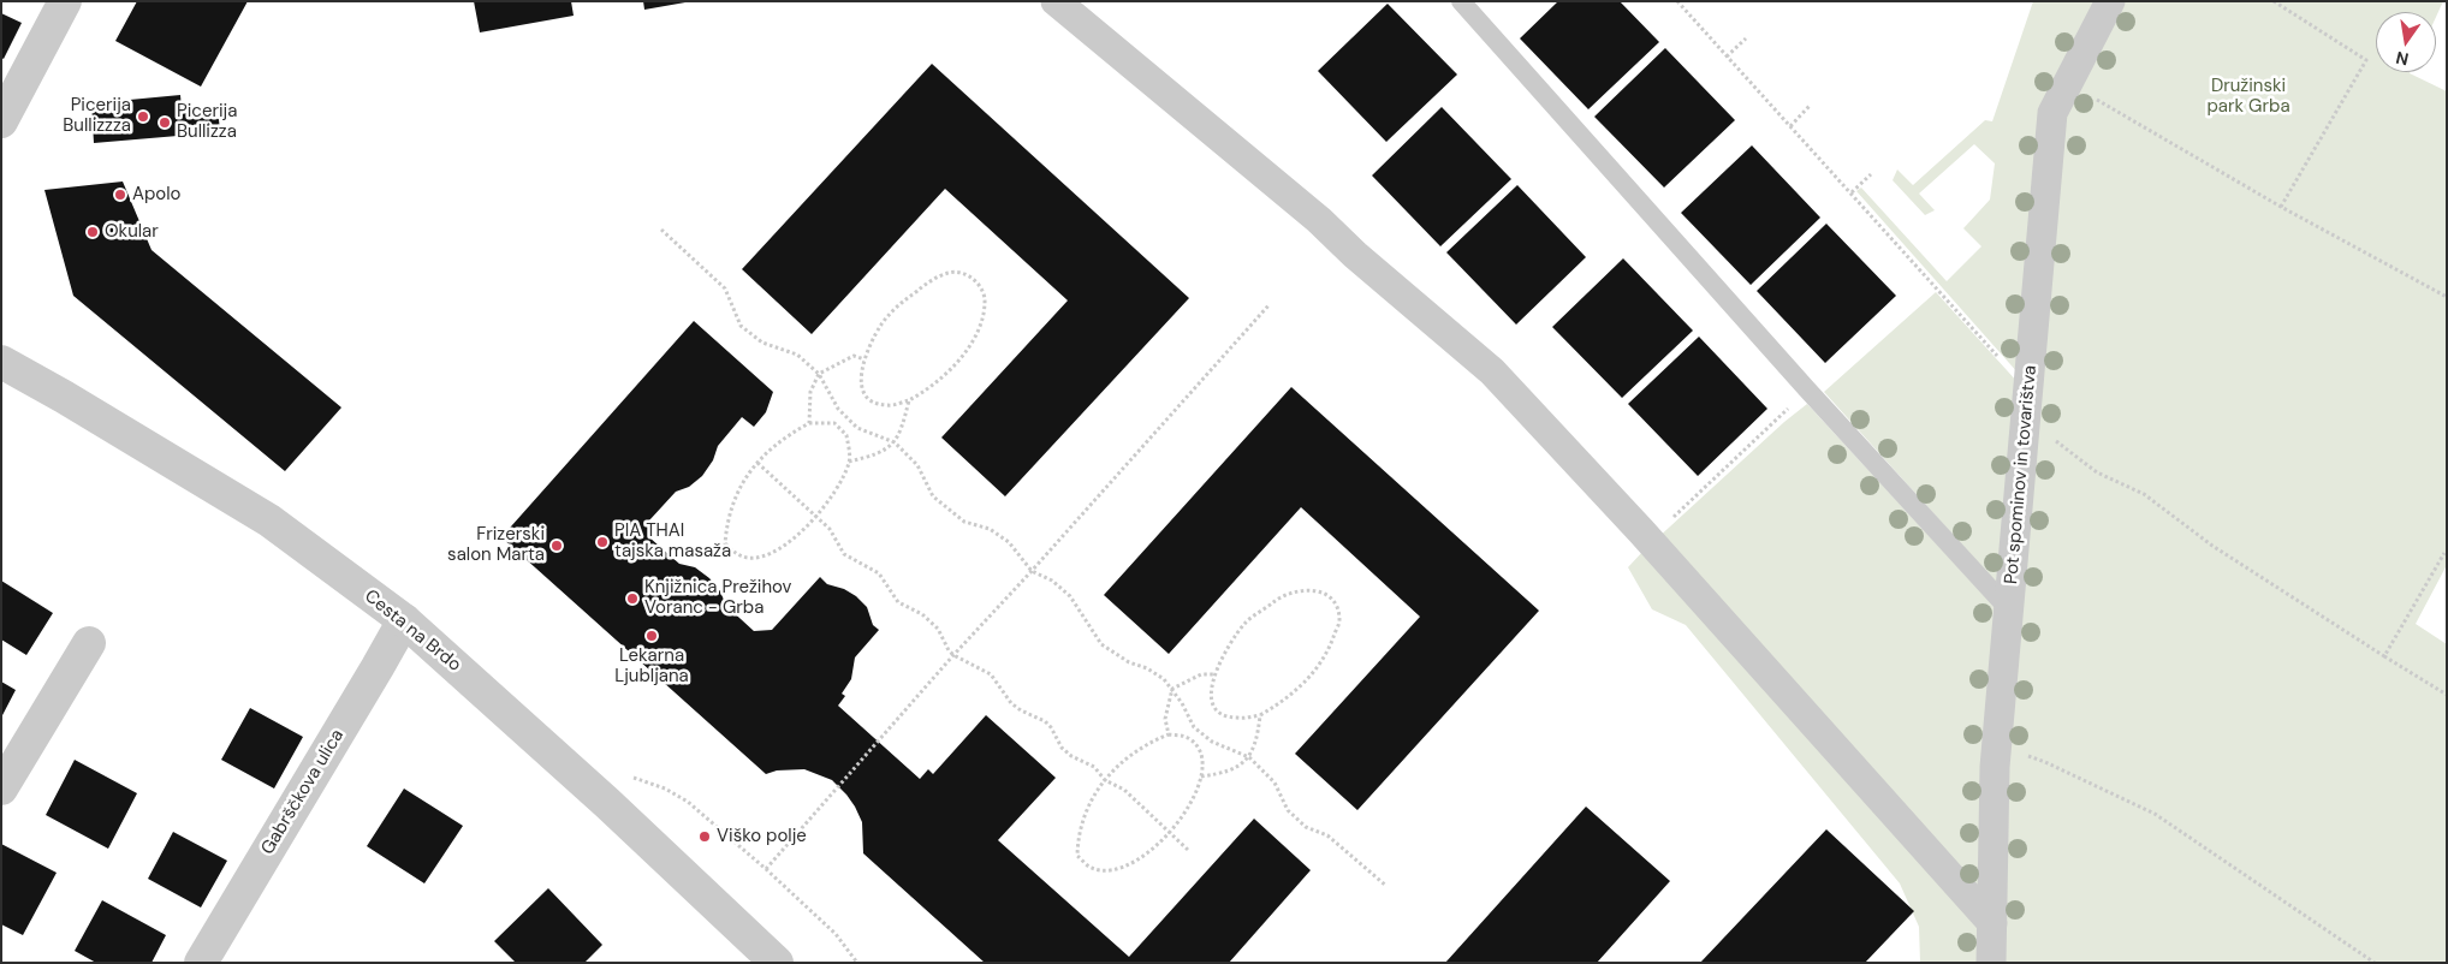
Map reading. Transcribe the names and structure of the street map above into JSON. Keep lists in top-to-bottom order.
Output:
{
  "streets": {
    "street": ["Pot spominov in tovarištva", "Cesta na Brdo", "Gabrščkova ulica"]
  },
  "crossings": [
    ["Cesta na Brdo", "Gabrščkova ulica"]
  ],
  "parks": ["Družinski park Grba"],
  "places": [
    "Picerija Bullizzza",
    "Picerija Bullizza",
    "Apolo",
    "Okular",
    "PIA THAI tajska masaža",
    "Frizerski salon Marta",
    "Knjižnica Prežihov Voranc - Grba",
    "Lekarna Ljubljana",
    "Viško polje"
  ],
  "north": "bottom"
}
